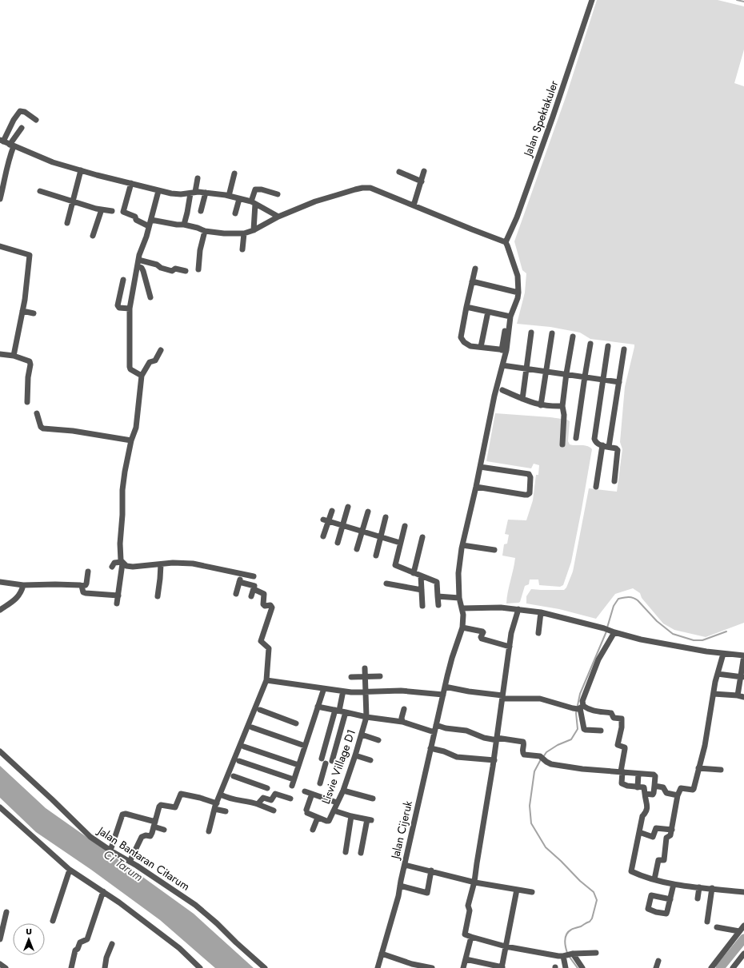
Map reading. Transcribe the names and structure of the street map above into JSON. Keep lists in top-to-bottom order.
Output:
{
  "streets": {
    "street": [
      "Jalan Spektakuler",
      "Lisvie Village D1",
      "Jalan Cijeruk",
      "Jalan Bantaran Citarum"
    ]
  },
  "water": ["Ci Tarum"],
  "north": "top"
}
